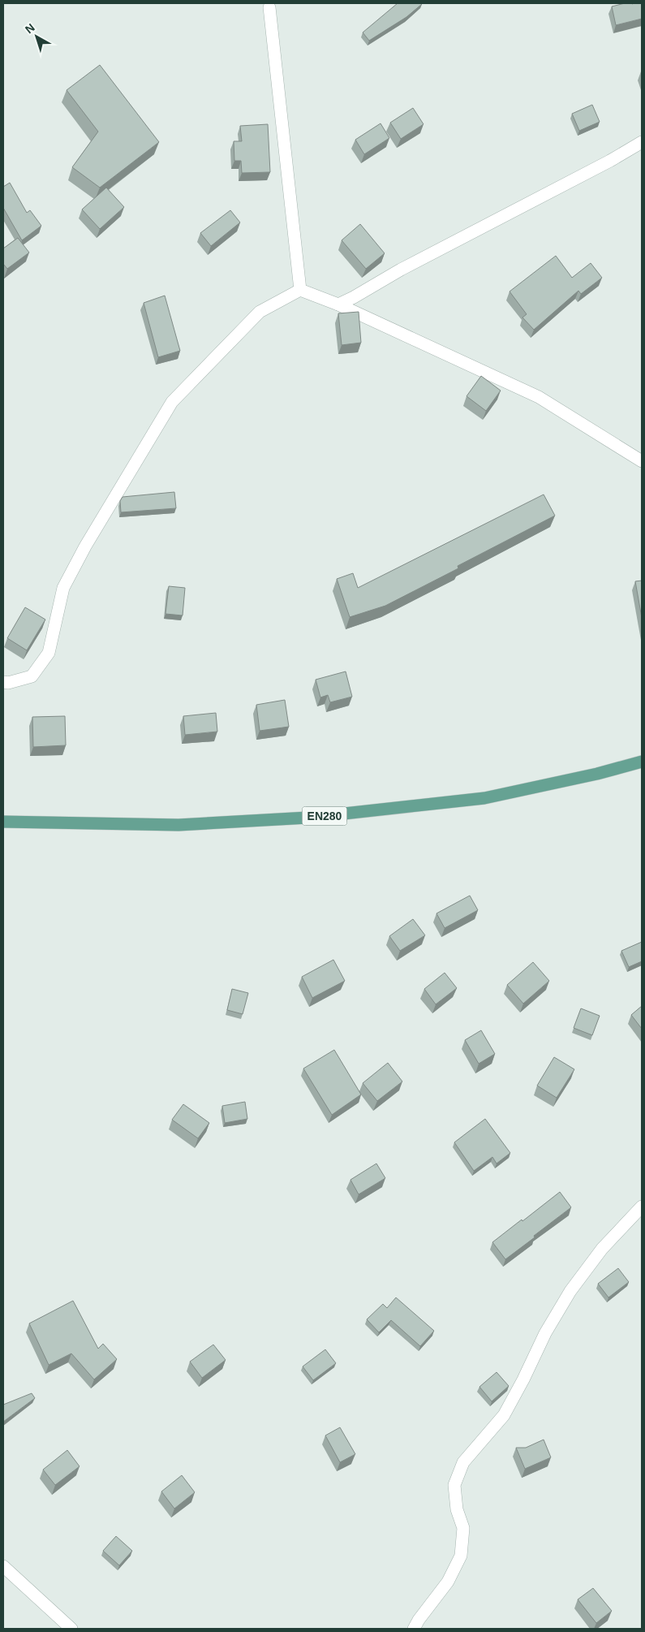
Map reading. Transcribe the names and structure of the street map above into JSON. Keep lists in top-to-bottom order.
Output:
{
  "streets": {
    "main road": ["EN280"]
  },
  "north": "top left"
}
